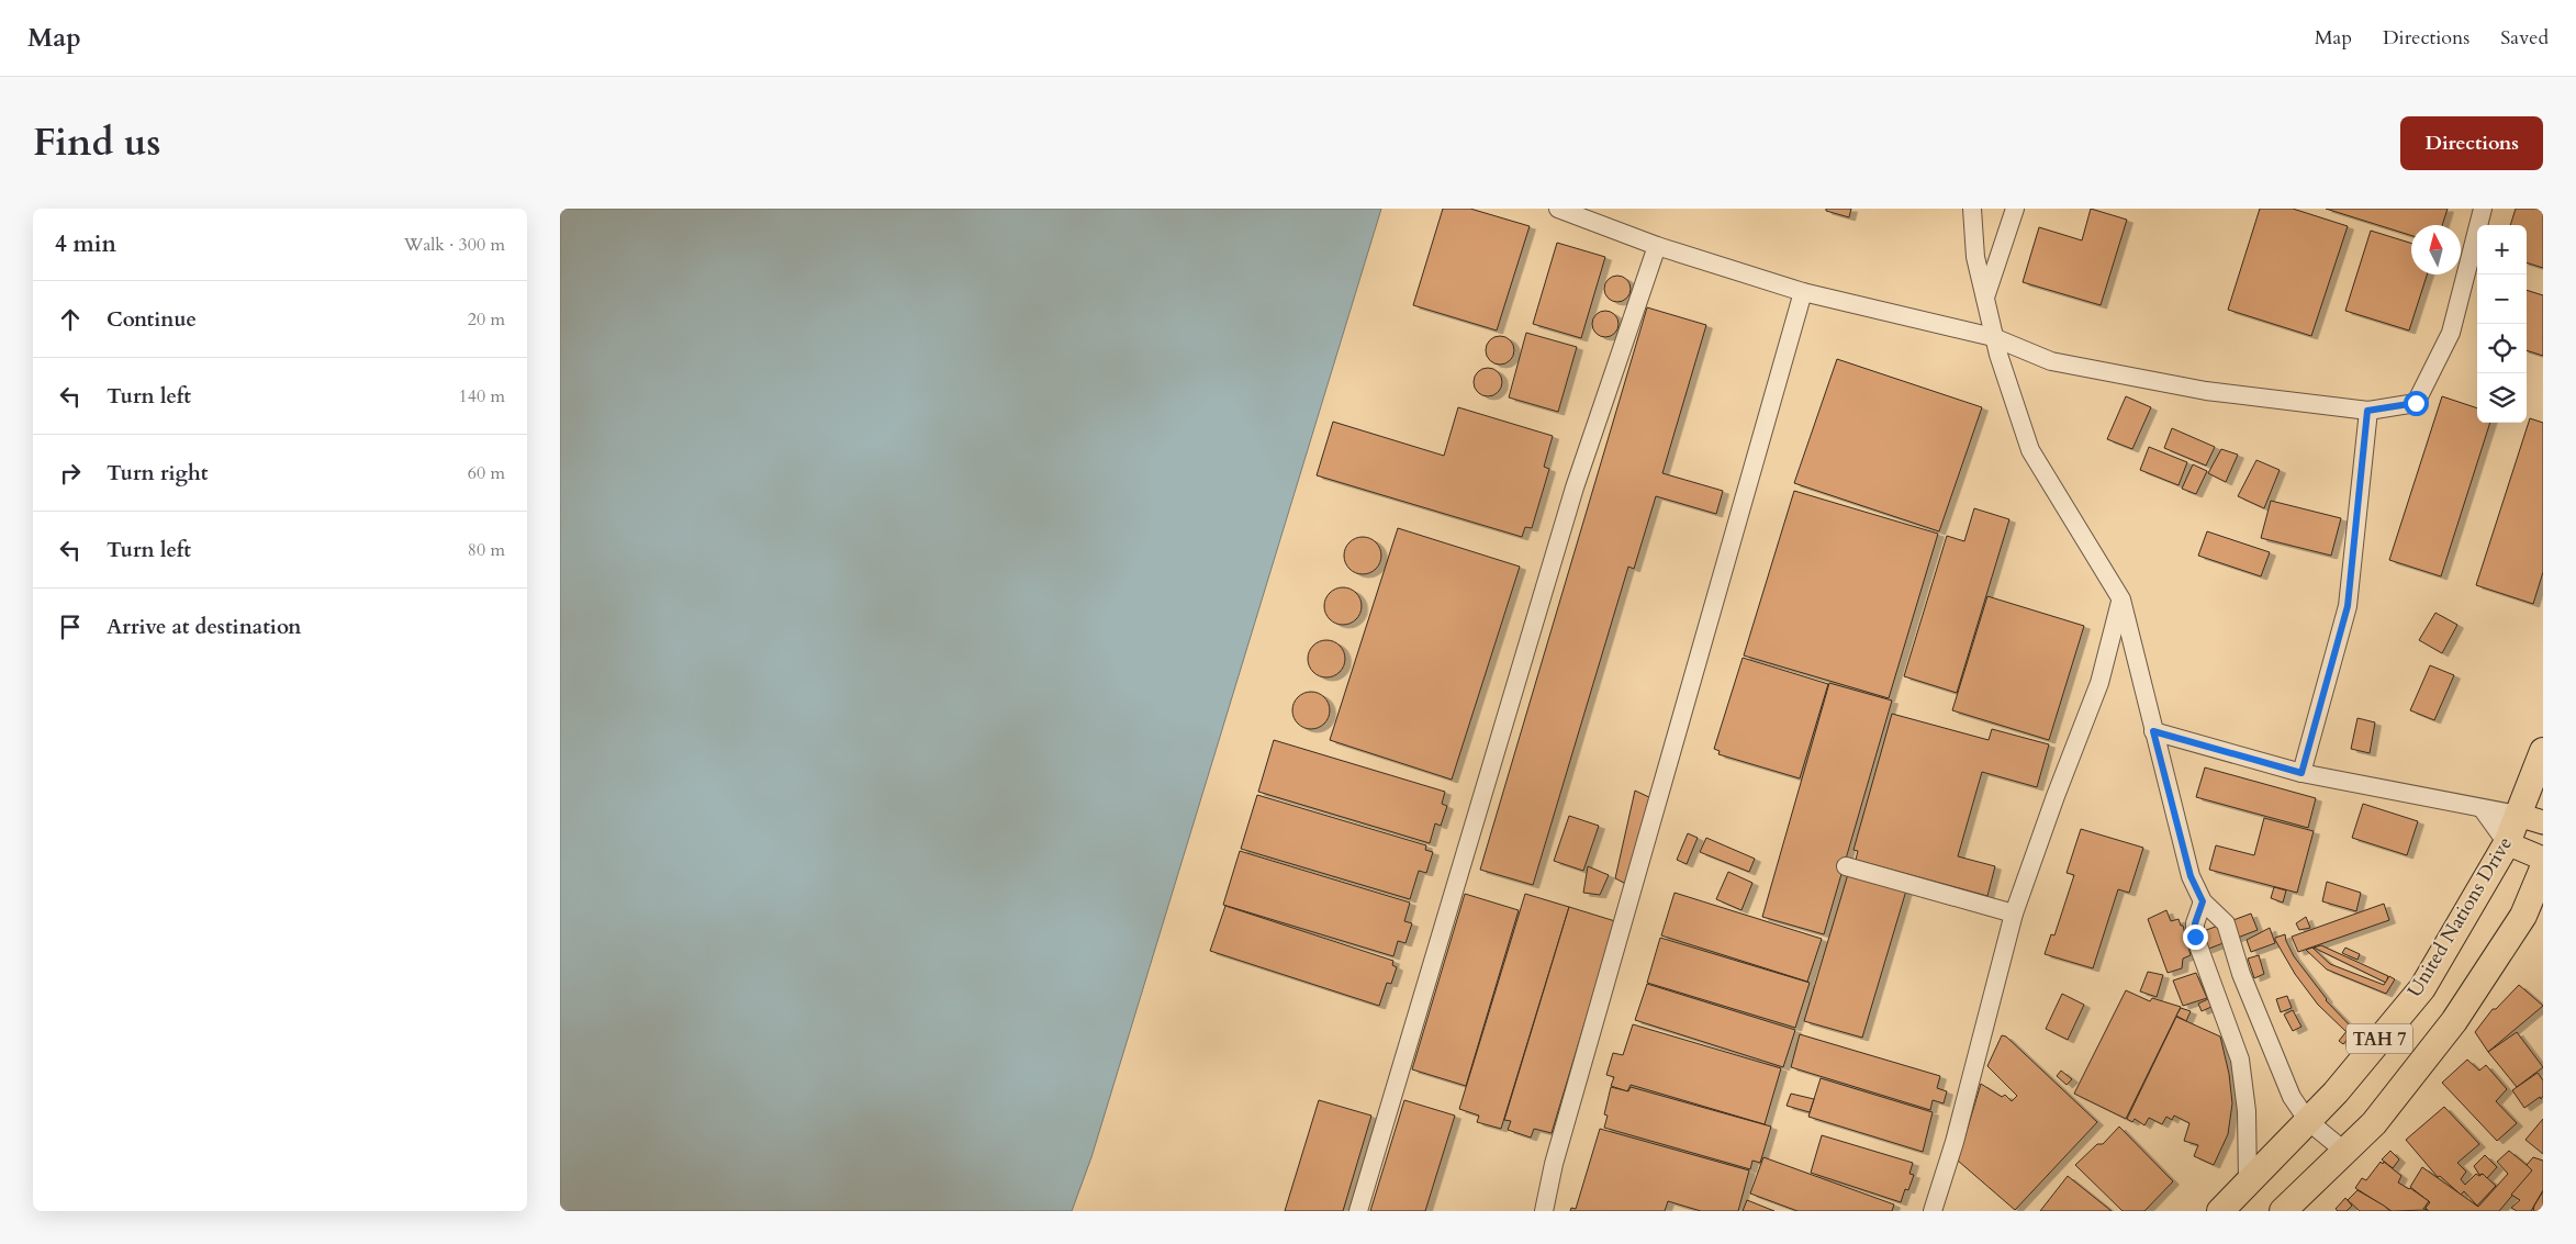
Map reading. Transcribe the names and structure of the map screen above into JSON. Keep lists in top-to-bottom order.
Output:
{
  "streets": {
    "highway": ["United Nations Drive", "TAH 7"]
  },
  "crossings": [
    ["United Nations Drive", "TAH 7"]
  ],
  "north": "top",
  "page": {
    "header": "Map",
    "nav": ["Map", "Directions", "Saved"],
    "title": "Find us",
    "buttons": "Directions",
    "heading": ["4 min", "Walk · 300 m"],
    "map_buttons": ["+", "−"],
    "list": [
      ["Continue", "20 m"],
      ["Turn left", "140 m"],
      ["Turn right", "60 m"],
      ["Turn left", "80 m"],
      "Arrive at destination"
    ]
  }
}
